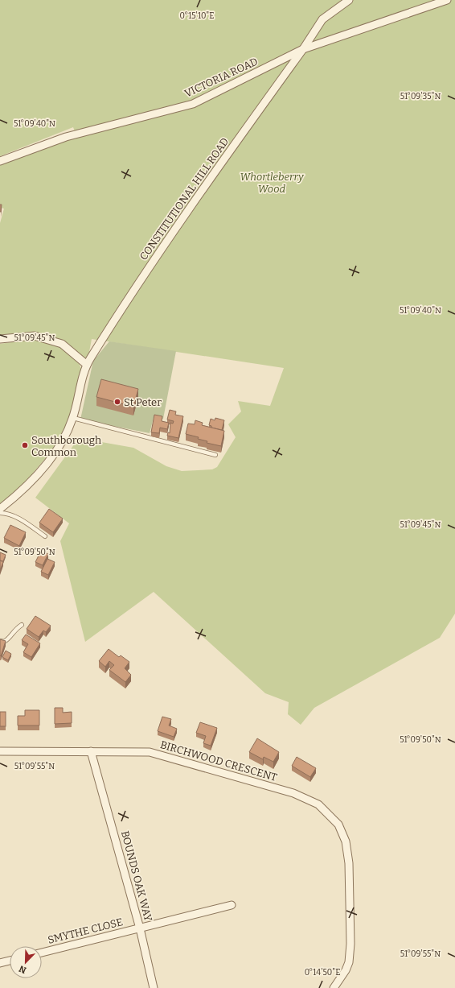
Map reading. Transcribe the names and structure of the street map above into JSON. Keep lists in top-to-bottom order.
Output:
{
  "streets": {
    "street": [
      "VICTORIA ROAD",
      "CONSTITUTIONAL HILL ROAD",
      "BIRCHWOOD CRESCENT",
      "BOUNDS OAK WAY",
      "SMYTHE CLOSE"
    ]
  },
  "crossings": [
    ["VICTORIA ROAD", "CONSTITUTIONAL HILL ROAD"],
    ["BIRCHWOOD CRESCENT", "BOUNDS OAK WAY"],
    ["BOUNDS OAK WAY", "SMYTHE CLOSE"]
  ],
  "parks": ["Whortleberry Wood"],
  "places": ["St Peter", "Southborough Common"],
  "north": "bottom left",
  "coordinates": [
    "0°15'10\"E",
    "51°09'35\"N",
    "51°09'40\"N",
    "51°09'45\"N",
    "51°09'50\"N",
    "51°09'55\"N",
    "0°14'50\"E"
  ]
}
